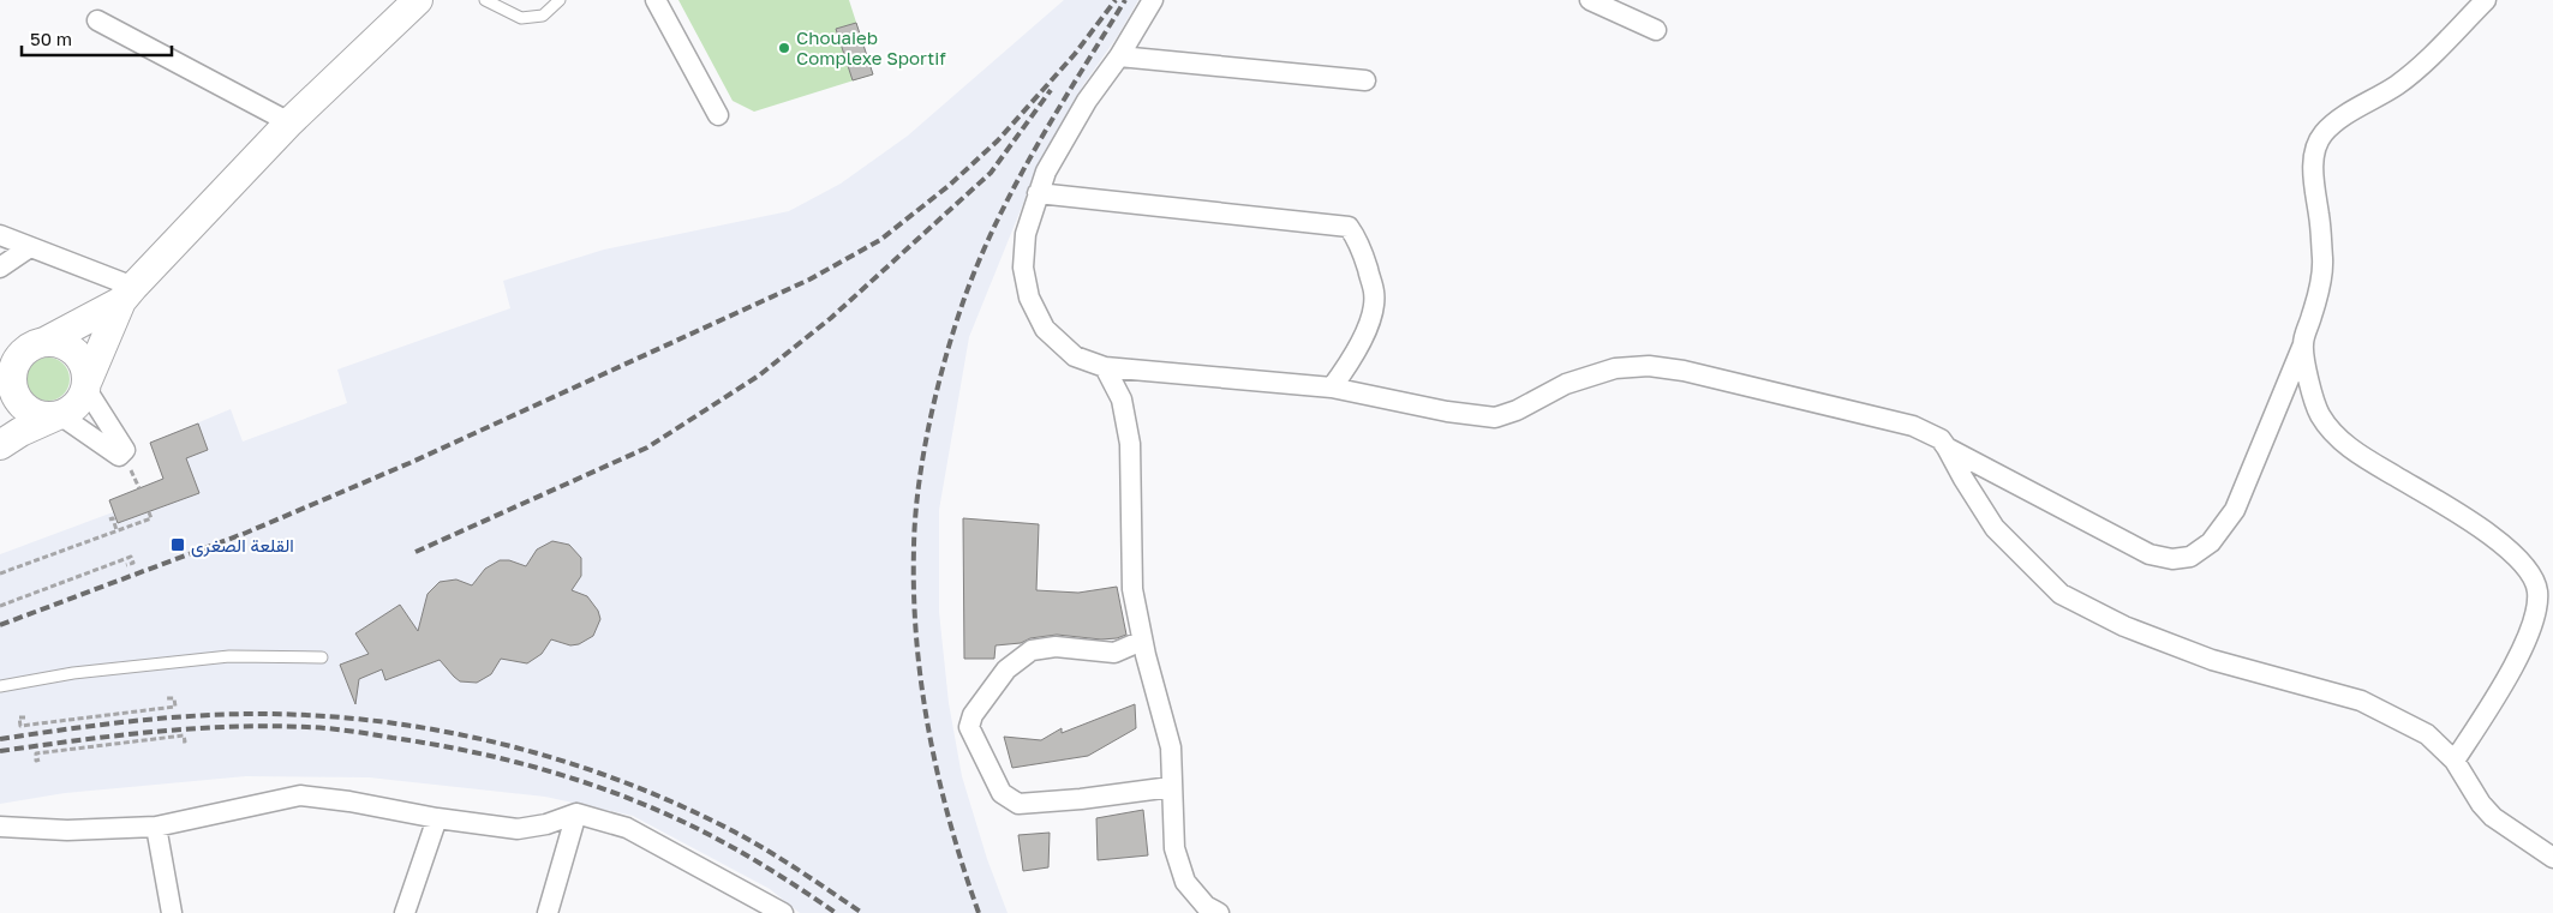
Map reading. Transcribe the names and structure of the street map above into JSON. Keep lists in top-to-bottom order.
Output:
{
  "places": {
    "other": ["Chouaieb Complexe Sportif"],
    "transit": ["القلعة الصغرى"]
  },
  "scale_bar": "50 m"
}
